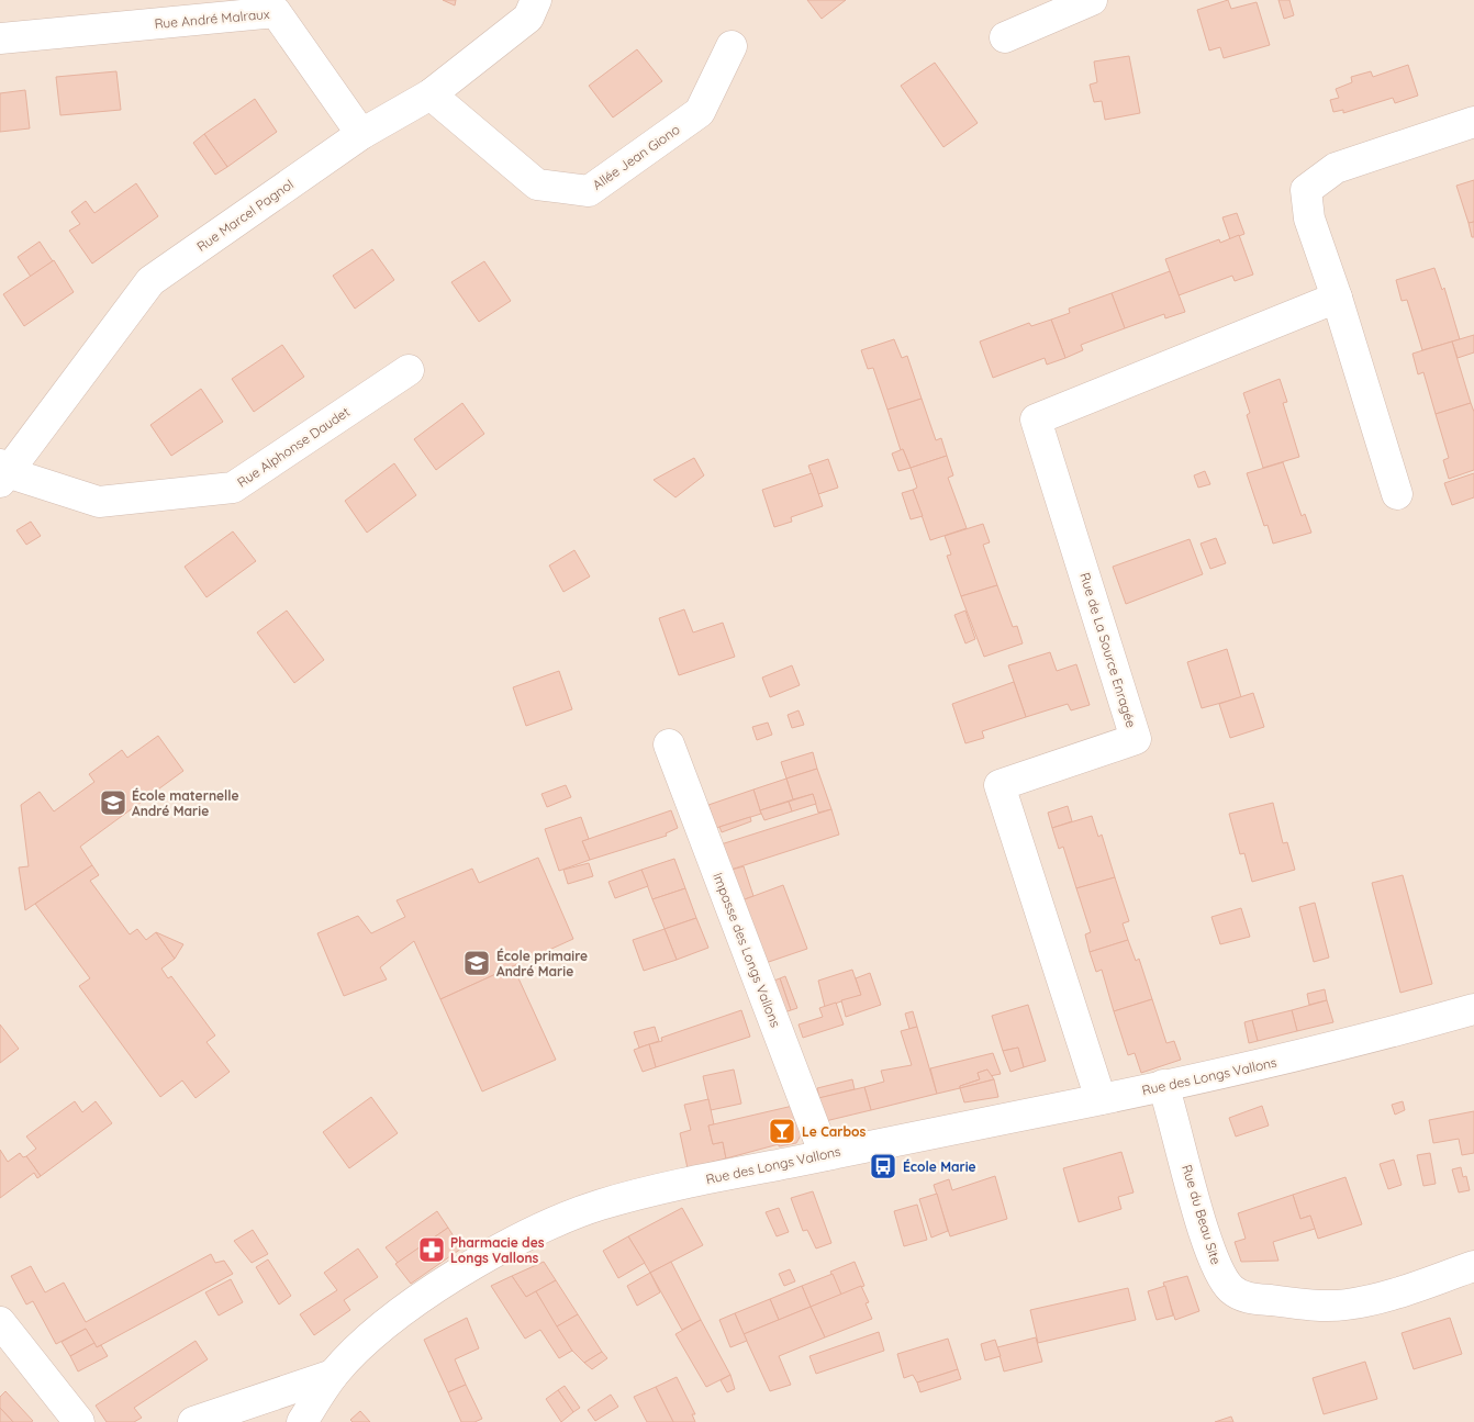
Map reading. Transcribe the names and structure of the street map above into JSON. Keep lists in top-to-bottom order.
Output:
{
  "streets": {
    "street": [
      "Rue André Malraux",
      "Allée Jean Giono",
      "Rue Marcel Pagnol",
      "Rue Alphonse Daudet",
      "Rue de La Source Enragée",
      "Impasse des Longs Vallons",
      "Rue des Longs Vallons",
      "Rue du Beau Site"
    ]
  },
  "crossings": [
    ["Rue André Malraux", "Rue Marcel Pagnol"],
    ["Allée Jean Giono", "Rue Marcel Pagnol"],
    ["Rue Marcel Pagnol", "Rue Alphonse Daudet"],
    ["Rue de La Source Enragée", "Rue des Longs Vallons"],
    ["Impasse des Longs Vallons", "Rue des Longs Vallons"],
    ["Rue des Longs Vallons", "Rue du Beau Site"]
  ],
  "places": {
    "school or university": ["École maternelle André Marie", "École primaire André Marie"],
    "bar": ["Le Carbos"],
    "bus stop": ["École Marie"],
    "pharmacy": ["Pharmacie des Longs Vallons"]
  }
}
